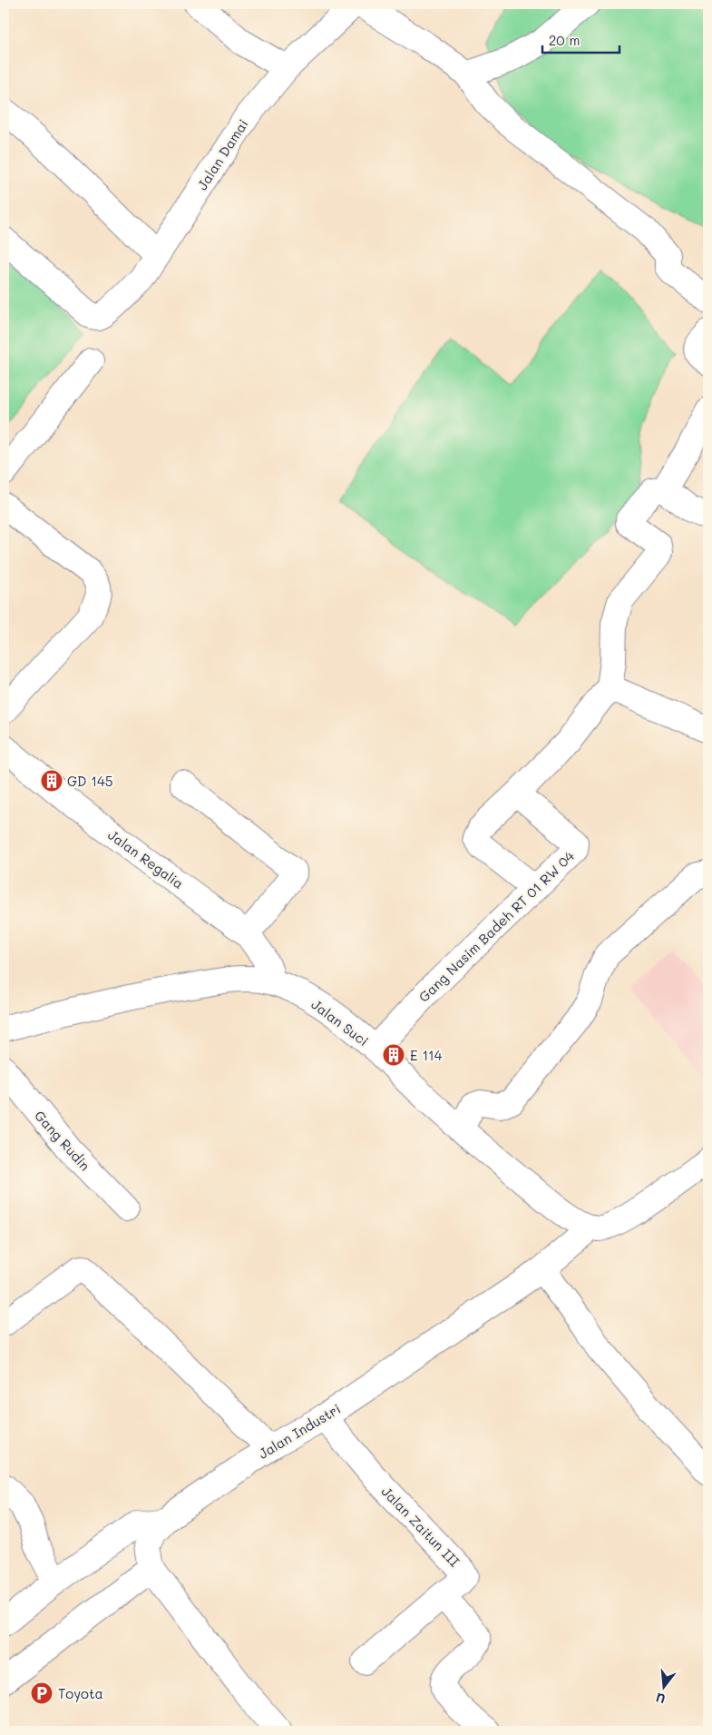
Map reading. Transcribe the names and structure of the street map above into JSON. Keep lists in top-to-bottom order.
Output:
{
  "streets": {
    "street": [
      "Jalan Damai",
      "Jalan Regalia",
      "Gang Nasim Badeh RT 01 RW 04",
      "Jalan Suci",
      "Gang Rudin",
      "Jalan Industri",
      "Jalan Zaitun III"
    ]
  },
  "crossings": [
    ["Jalan Regalia", "Jalan Suci"],
    ["Gang Nasim Badeh RT 01 RW 04", "Jalan Suci"],
    ["Jalan Suci", "Jalan Industri"],
    ["Jalan Industri", "Jalan Zaitun III"]
  ],
  "places": {
    "building": ["GD 145", "E 114"],
    "parking": ["Toyota"]
  },
  "scale_bar": "20 m",
  "north": "bottom"
}
